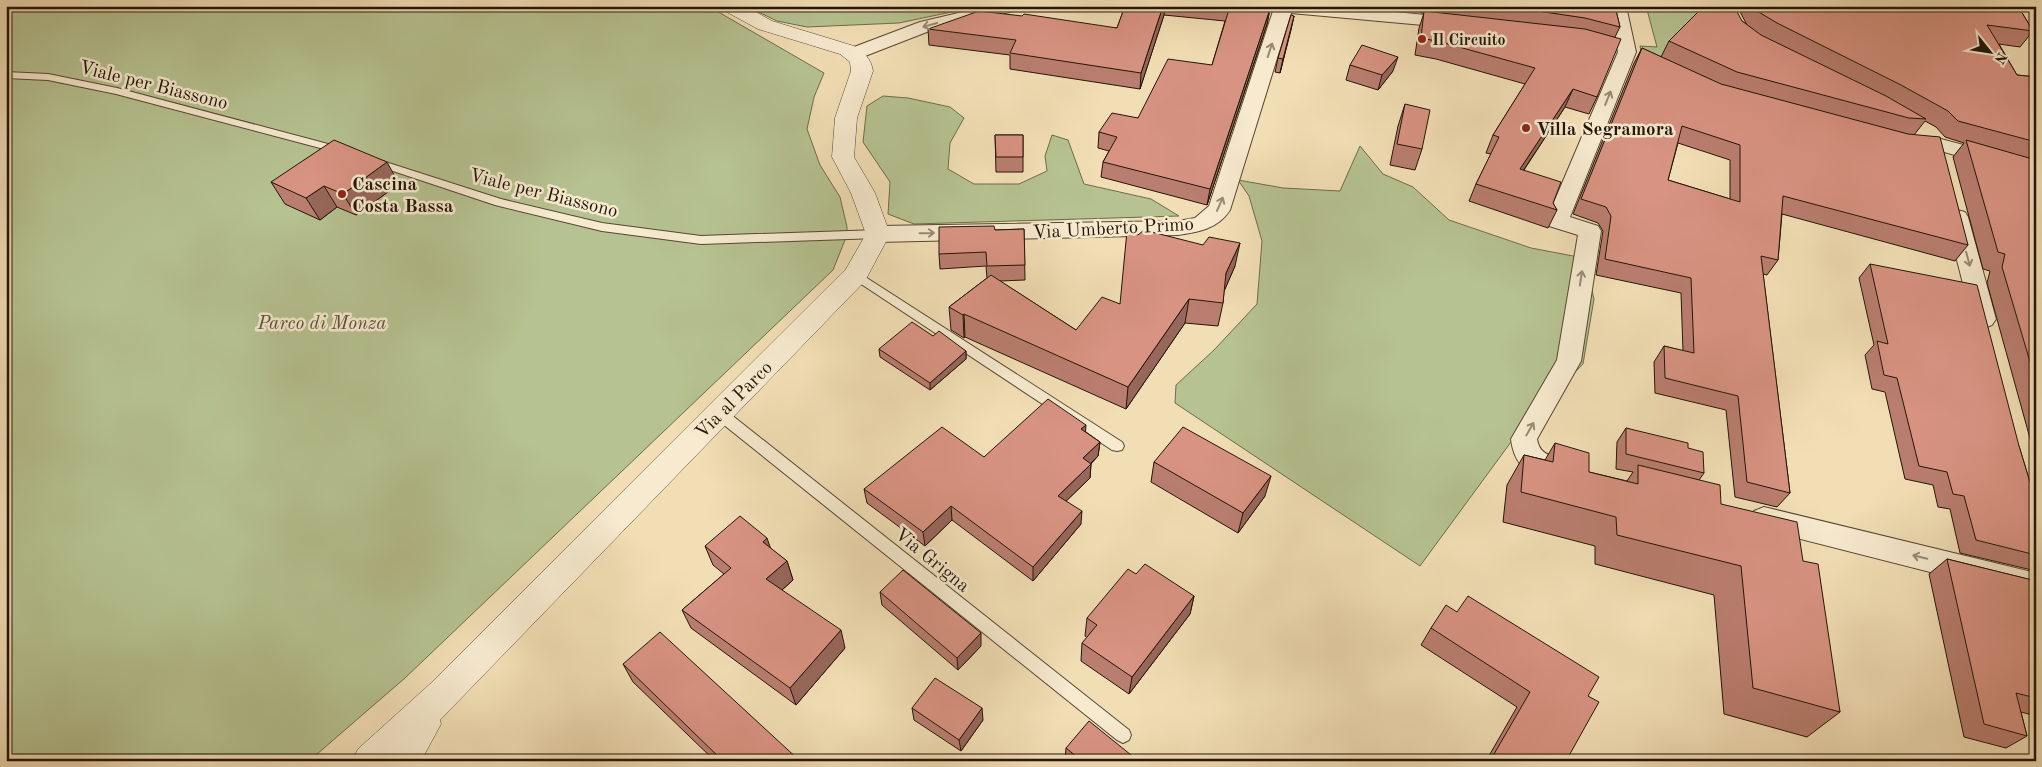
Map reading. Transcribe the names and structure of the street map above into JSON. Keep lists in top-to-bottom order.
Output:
{
  "streets": {
    "street": ["Via Umberto Primo", "Via al Parco"],
    "lane": ["Viale per Biassono", "Via Grigna"]
  },
  "crossings": [
    ["Viale per Biassono", "Via Umberto Primo"],
    ["Viale per Biassono", "Via al Parco"],
    ["Via Umberto Primo", "Via al Parco"],
    ["Via al Parco", "Via Grigna"]
  ],
  "one_way": ["Via Umberto Primo"],
  "parks": ["Parco di Monza"],
  "places": ["Il Circuito", "Villa Segramora", "Cascina Costa Bassa"],
  "north": "bottom right"
}
